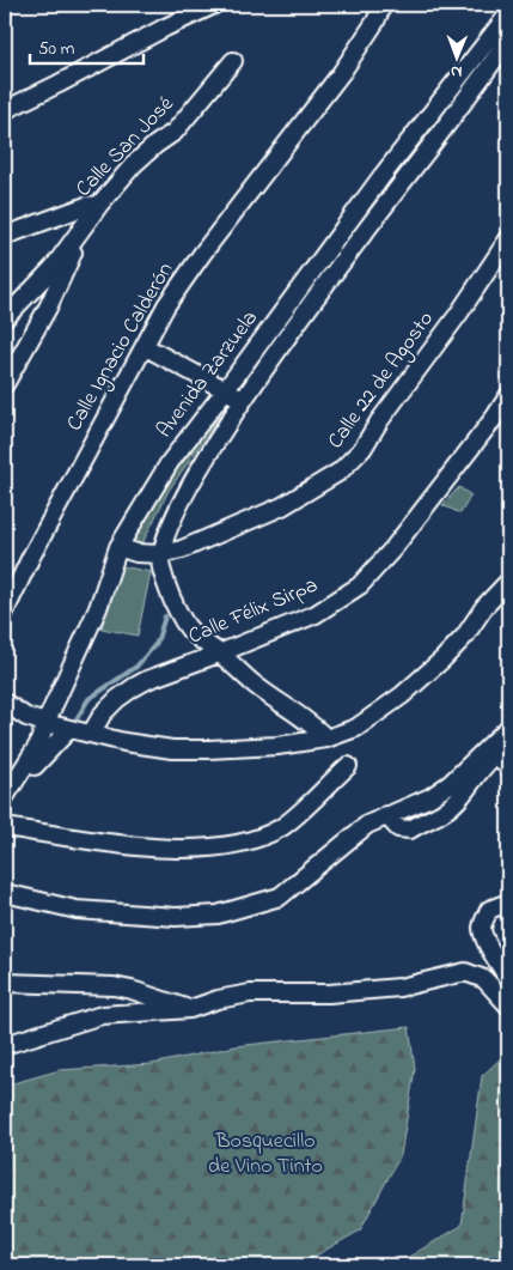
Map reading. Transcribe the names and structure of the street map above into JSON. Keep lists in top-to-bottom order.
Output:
{
  "streets": {
    "street": [
      "Calle San José",
      "Calle Ignacio Calderón",
      "Avenida Zarzuela",
      "Calle 22 de Agosto",
      "Calle Félix Sirpa"
    ]
  },
  "crossings": [
    ["Avenida Zarzuela", "Calle 22 de Agosto"]
  ],
  "parks": ["Bosquecillo de Vino Tinto"],
  "scale_bar": "50 m",
  "north": "bottom"
}
